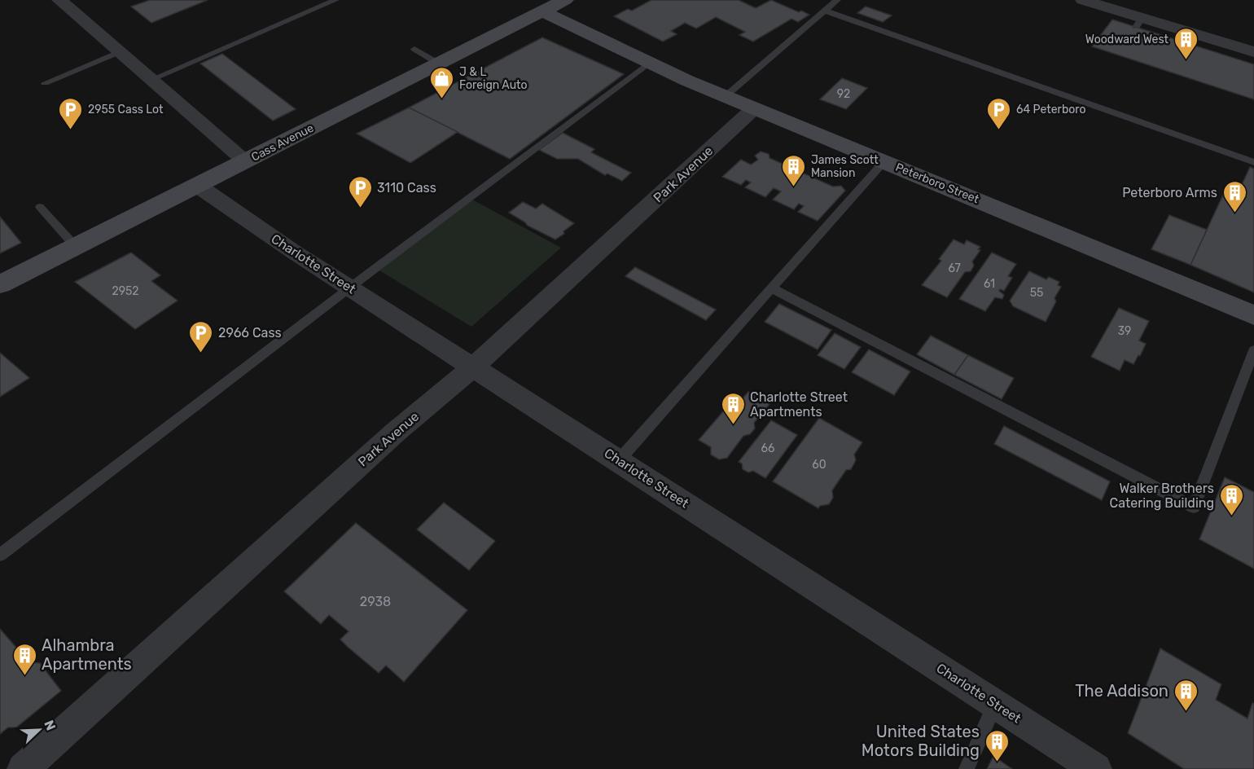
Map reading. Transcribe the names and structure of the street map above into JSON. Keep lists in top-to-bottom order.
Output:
{
  "streets": {
    "street": [
      "Cass Avenue",
      "Park Avenue",
      "Peterboro Street",
      "Charlotte Street"
    ]
  },
  "crossings": [
    ["Cass Avenue", "Peterboro Street"],
    ["Cass Avenue", "Charlotte Street"],
    ["Park Avenue", "Peterboro Street"],
    ["Park Avenue", "Charlotte Street"]
  ],
  "places": {
    "building": [
      "Woodward West",
      "James Scott Mansion",
      "Peterboro Arms",
      "Charlotte Street Apartments",
      "Walker Brothers Catering Building",
      "Alhambra Apartments",
      "The Addison",
      "United States Motors Building"
    ],
    "shop": ["J & L Foreign Auto"],
    "parking": [
      "2955 Cass Lot",
      "64 Peterboro",
      "3110 Cass",
      "2966 Cass"
    ]
  },
  "house_numbers": [
    "92",
    "67",
    "61",
    "2952",
    "55",
    "39",
    "66",
    "60",
    "2938"
  ],
  "north": "top right"
}
